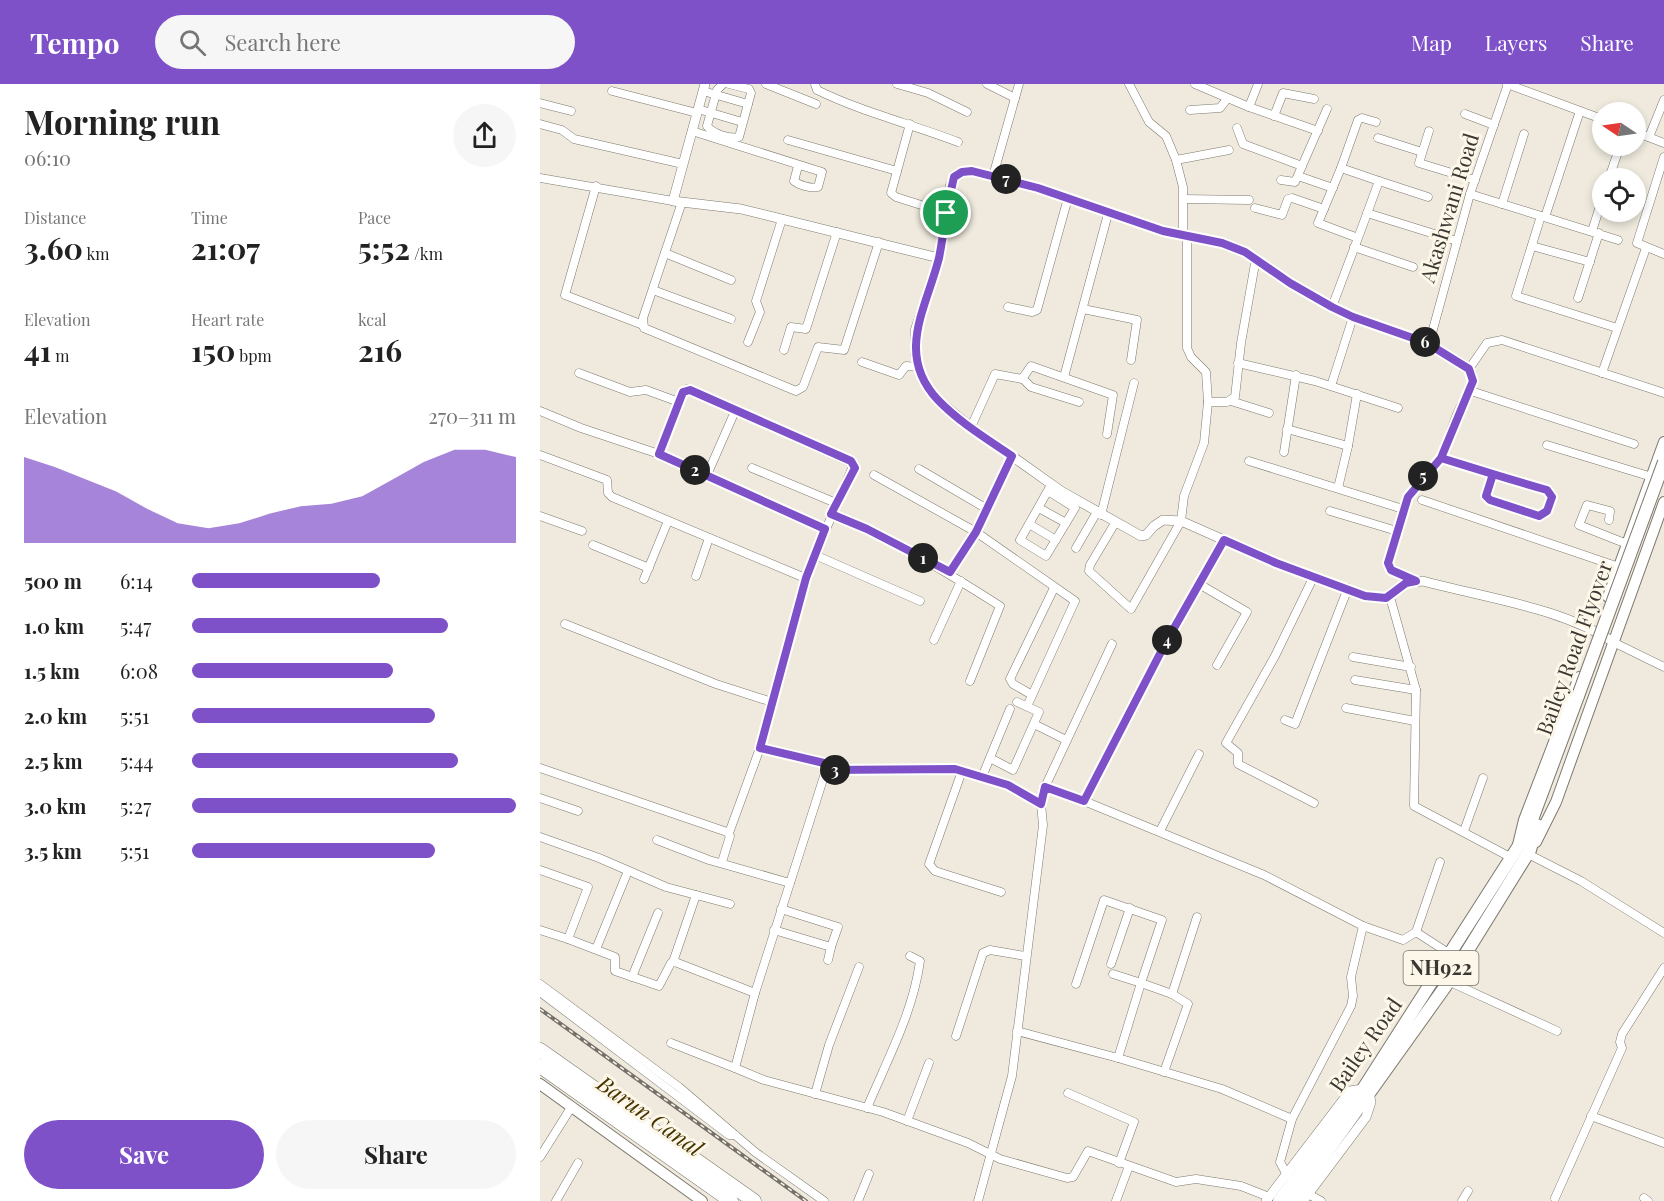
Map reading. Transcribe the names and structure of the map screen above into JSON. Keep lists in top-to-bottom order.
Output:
{
  "streets": {
    "highway": ["Bailey Road Flyover", "NH922", "Bailey Road"],
    "street": ["Akashwani Road"]
  },
  "crossings": [
    ["Bailey Road Flyover", "NH922"],
    ["Bailey Road Flyover", "Bailey Road"],
    ["NH922", "Bailey Road"]
  ],
  "water": ["Barun Canal"],
  "north": "left",
  "page": {
    "header": "Tempo",
    "search": "Search here",
    "nav": ["Map", "Layers", "Share"],
    "heading": ["Morning run", "06:10"],
    "pins": [
      "7",
      "6",
      "2",
      "5",
      "1",
      "4",
      "3"
    ],
    "stats": [
      ["Distance", "3.60 km"],
      ["Time", "21:07"],
      ["Pace", "5:52 /km"],
      ["Elevation", "41 m"],
      ["Heart rate", "150 bpm"],
      ["kcal", "216"]
    ],
    "chart": ["Elevation", "270–311 m"],
    "list": [
      {
        "name": "500 m",
        "note": "6:14"
      },
      {
        "name": "1.0 km",
        "note": "5:47"
      },
      {
        "name": "1.5 km",
        "note": "6:08"
      },
      {
        "name": "2.0 km",
        "note": "5:51"
      },
      {
        "name": "2.5 km",
        "note": "5:44"
      },
      {
        "name": "3.0 km",
        "note": "5:27"
      },
      {
        "name": "3.5 km",
        "note": "5:51"
      }
    ],
    "buttons": ["Save", "Share"]
  }
}
